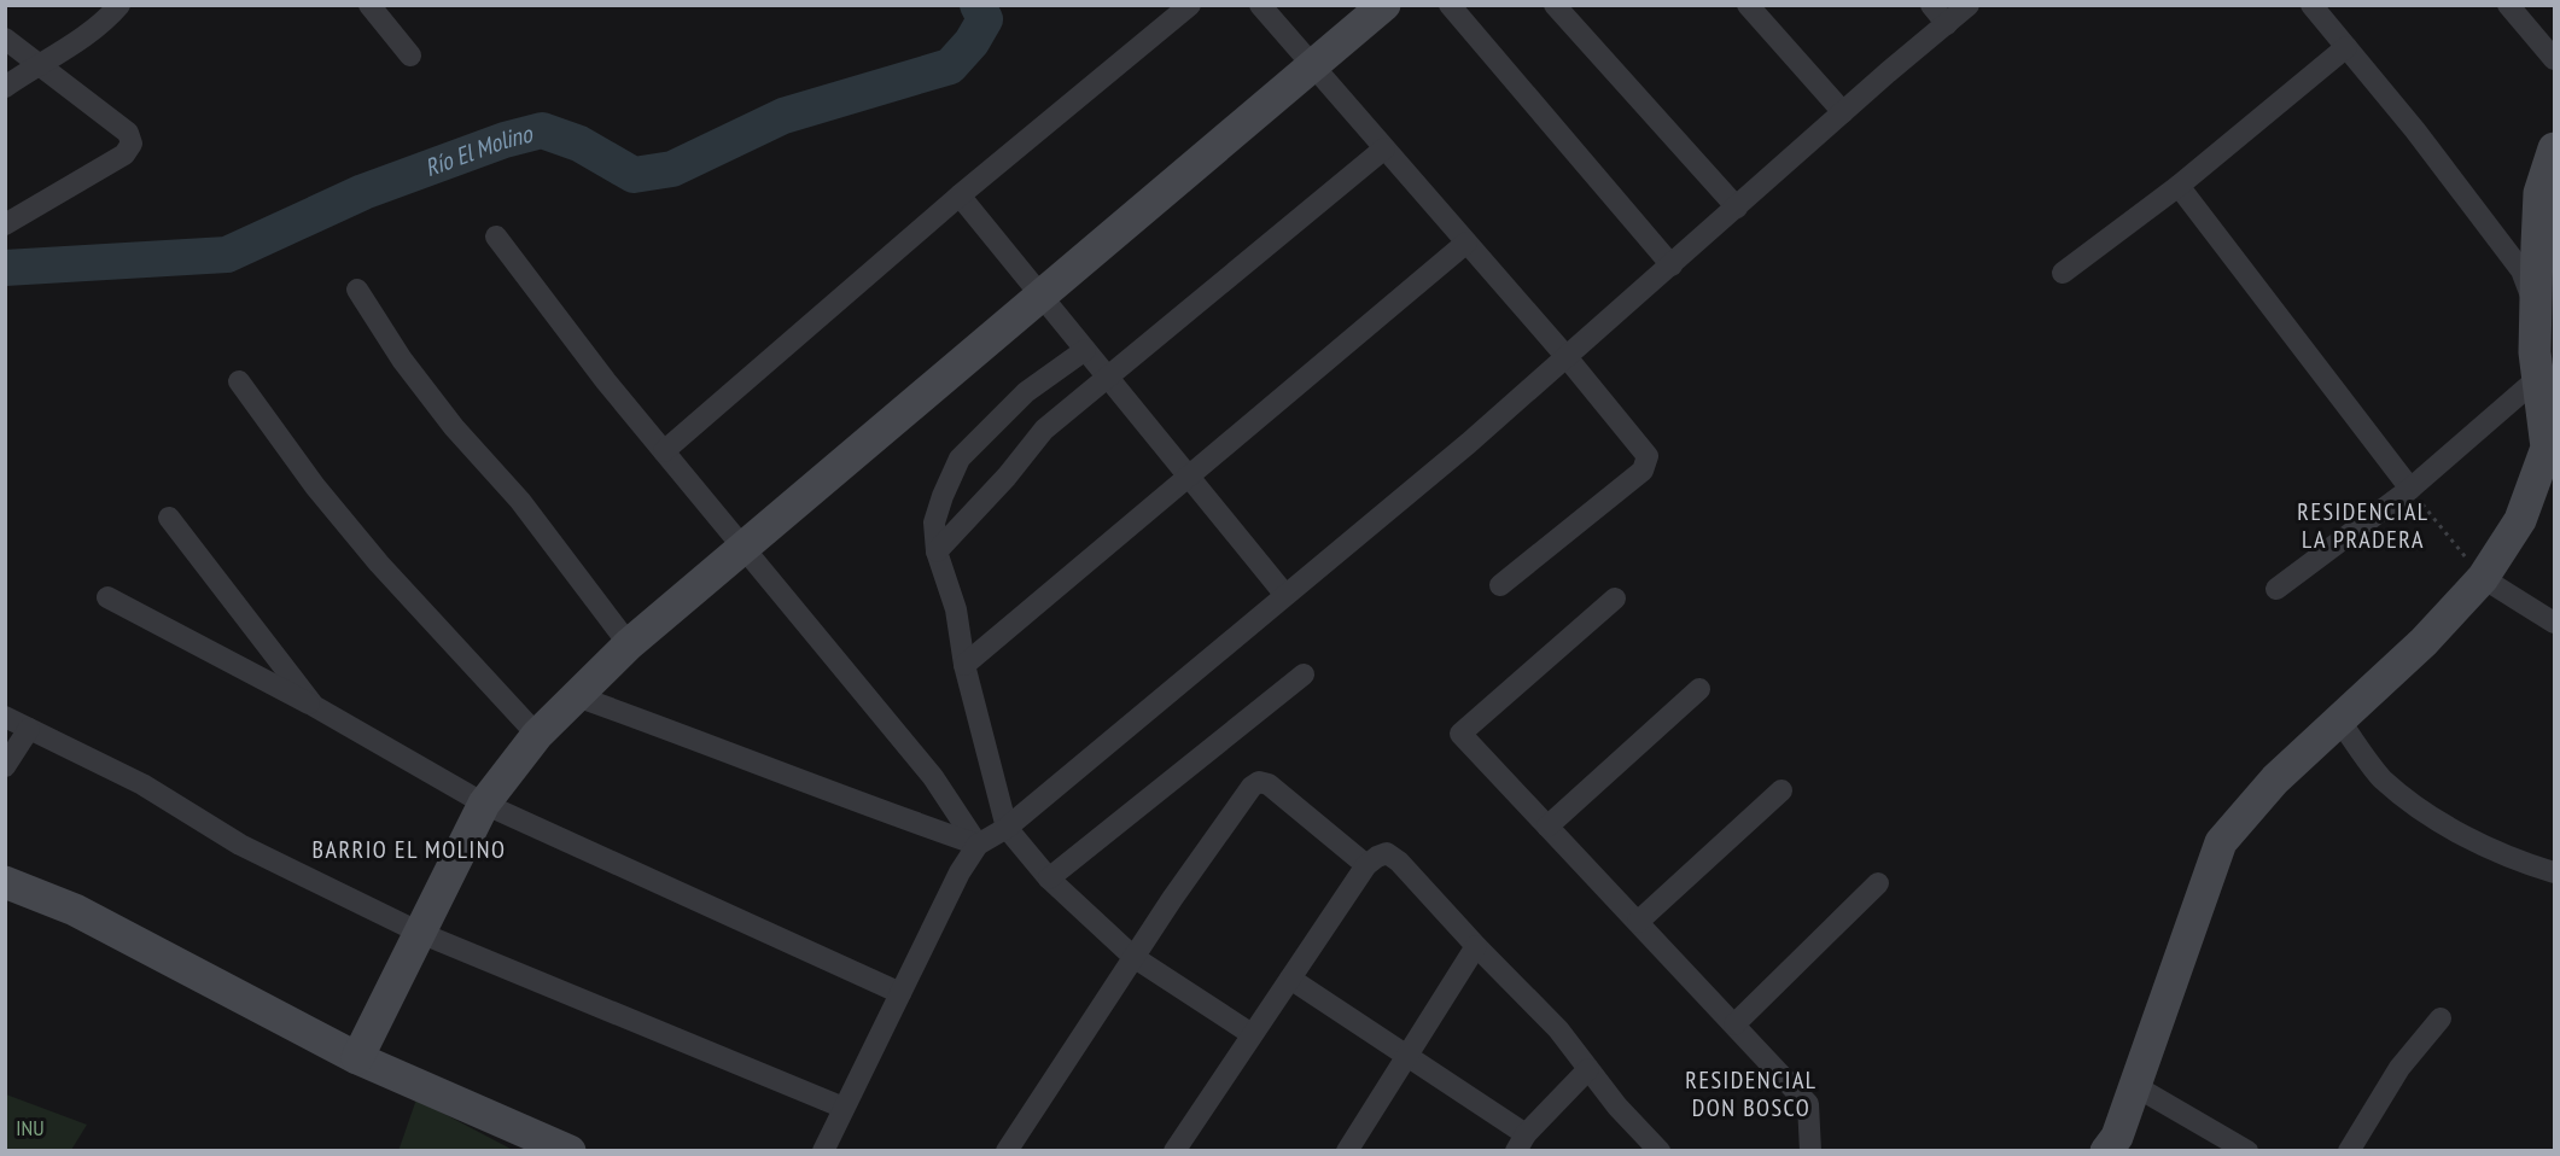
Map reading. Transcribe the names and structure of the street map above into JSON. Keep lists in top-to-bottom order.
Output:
{
  "districts": ["RESIDENCIAL LA PRADERA", "BARRIO EL MOLINO", "RESIDENCIAL DON BOSCO"],
  "water": ["Río El Molino"],
  "parks": ["INU"]
}
